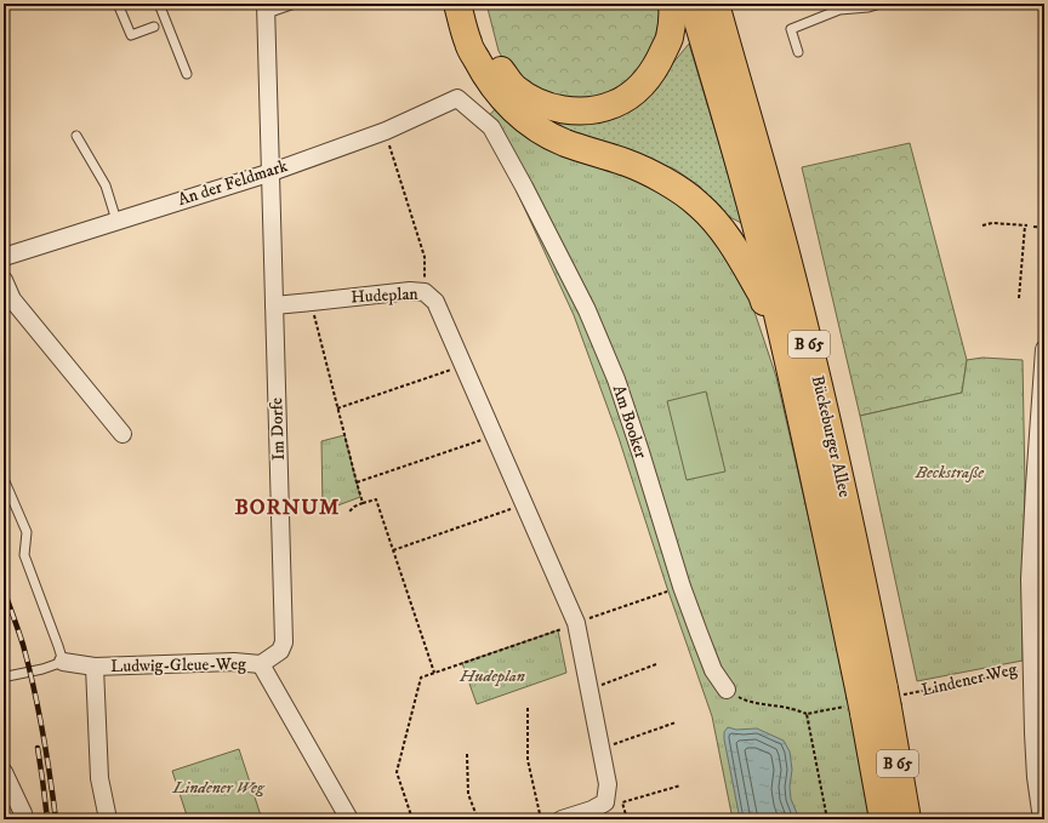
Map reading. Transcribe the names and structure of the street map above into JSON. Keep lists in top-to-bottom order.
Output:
{
  "streets": {
    "highway": ["B 65", "Bückeburger Allee"],
    "street": [
      "An der Feldmark",
      "Hudeplan",
      "Am Booker",
      "Im Dorfe",
      "Ludwig-Gleue-Weg"
    ],
    "path": ["Lindener Weg"]
  },
  "crossings": [
    ["An der Feldmark", "Am Booker"],
    ["An der Feldmark", "Im Dorfe"],
    ["Hudeplan", "Im Dorfe"],
    ["Im Dorfe", "Ludwig-Gleue-Weg"],
    ["Bückeburger Allee", "Lindener Weg"]
  ],
  "districts": ["BORNUM"],
  "parks": ["Beckstraße", "Hudeplan", "Lindener Weg"]
}
